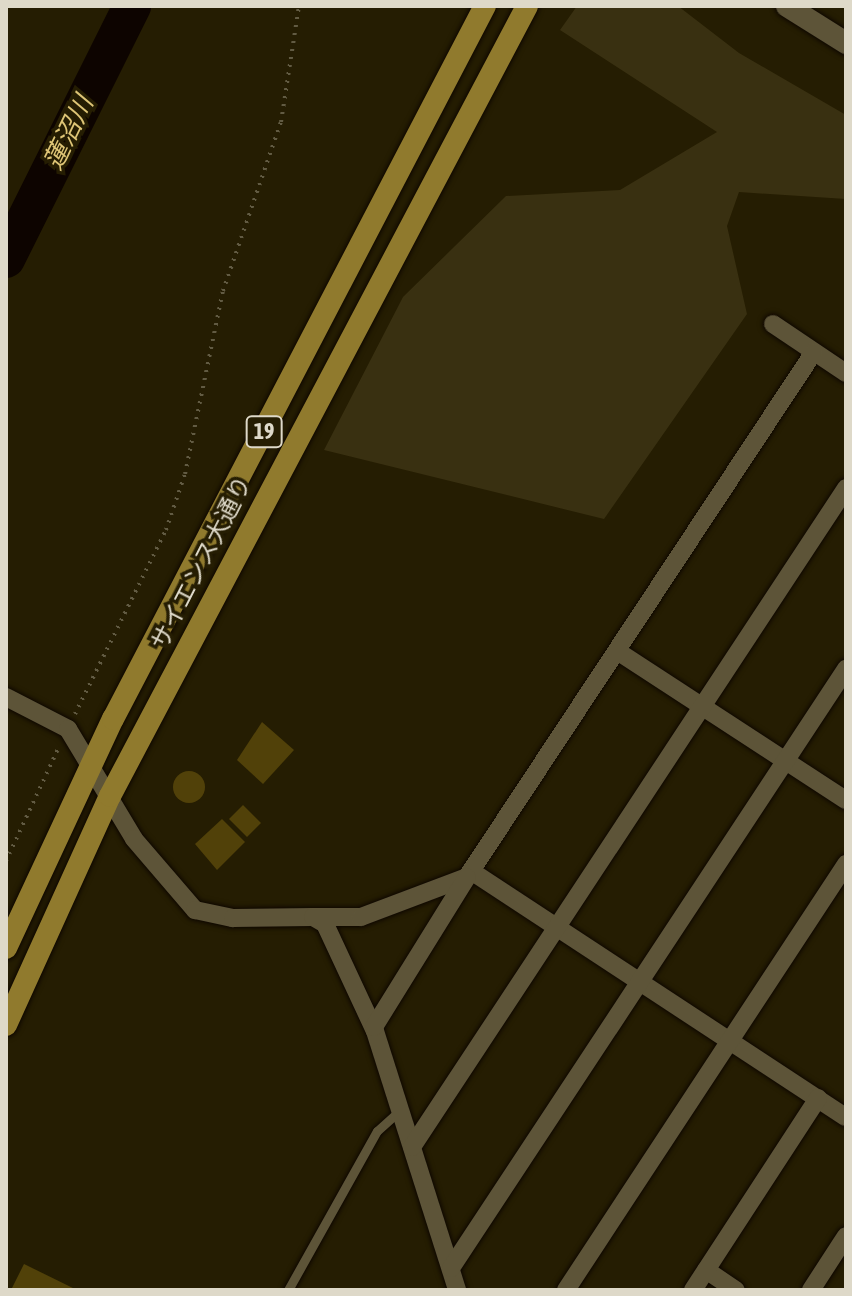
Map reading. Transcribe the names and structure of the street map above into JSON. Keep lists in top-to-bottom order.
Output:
{
  "streets": {
    "main road": ["19", "サイエンス大通り"]
  },
  "water": ["蓮沼川"]
}
